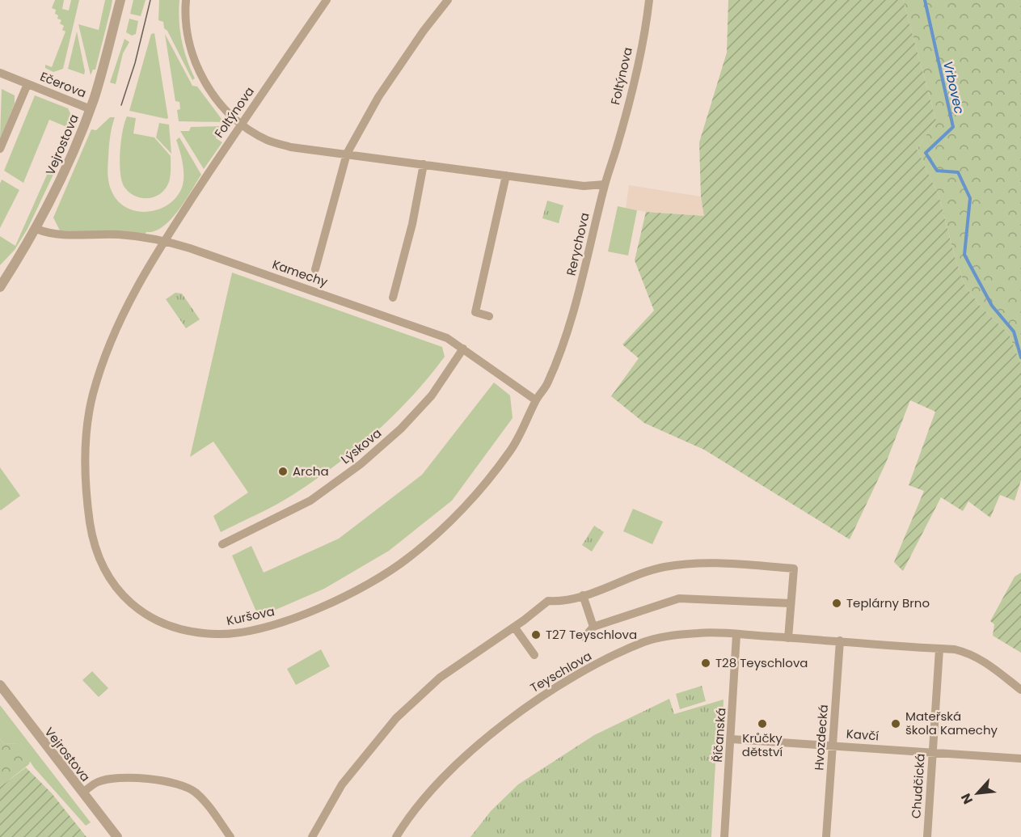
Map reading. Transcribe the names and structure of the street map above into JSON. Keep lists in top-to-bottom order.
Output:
{
  "streets": {
    "street": [
      "Foltýnova",
      "Ečerova",
      "Vejrostova",
      "Rerychova",
      "Kamechy",
      "Lýskova",
      "Kuršova",
      "Teyschlova",
      "Říčanská",
      "Kavčí",
      "Hvozdecká",
      "Chudčická"
    ]
  },
  "crossings": [
    ["Foltýnova", "Rerychova"],
    ["Foltýnova", "Kamechy"],
    ["Foltýnova", "Kuršova"],
    ["Ečerova", "Vejrostova"],
    ["Vejrostova", "Kamechy"],
    ["Rerychova", "Kamechy"],
    ["Rerychova", "Kuršova"],
    ["Kamechy", "Lýskova"],
    ["Kamechy", "Kuršova"],
    ["Teyschlova", "Říčanská"],
    ["Teyschlova", "Hvozdecká"],
    ["Teyschlova", "Chudčická"],
    ["Říčanská", "Kavčí"],
    ["Kavčí", "Hvozdecká"],
    ["Kavčí", "Chudčická"]
  ],
  "water": ["Vrbovec"],
  "places": [
    "Archa",
    "Teplárny Brno",
    "T27 Teyschlova",
    "T28 Teyschlova",
    "Krůčky dětství",
    "Mateřská škola Kamechy"
  ],
  "north": "bottom left"
}
